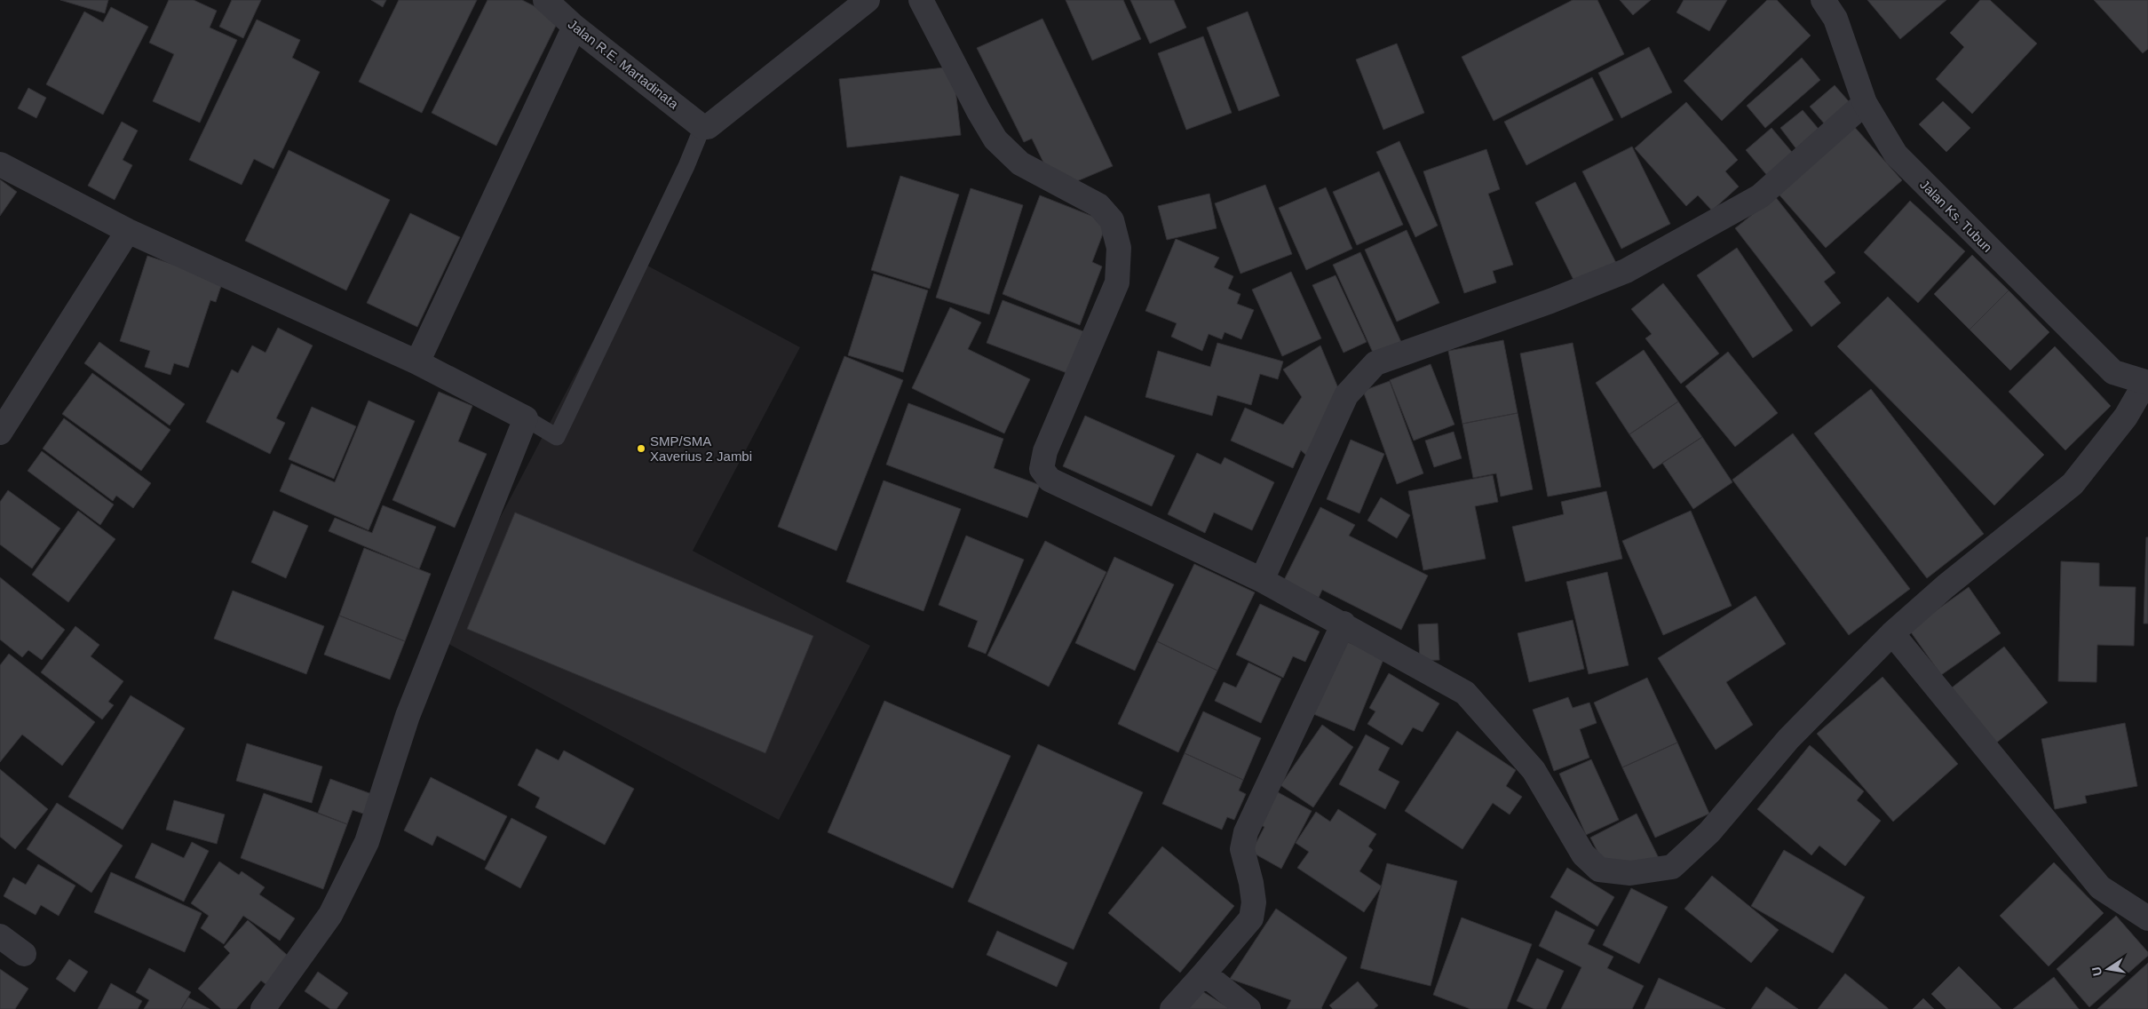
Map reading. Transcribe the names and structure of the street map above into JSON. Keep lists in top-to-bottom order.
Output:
{
  "streets": {
    "street": ["Jalan R.E. Martadinata", "Jalan Ks. Tubun"]
  },
  "places": ["SMP/SMA Xaverius 2 Jambi"],
  "north": "left"
}
